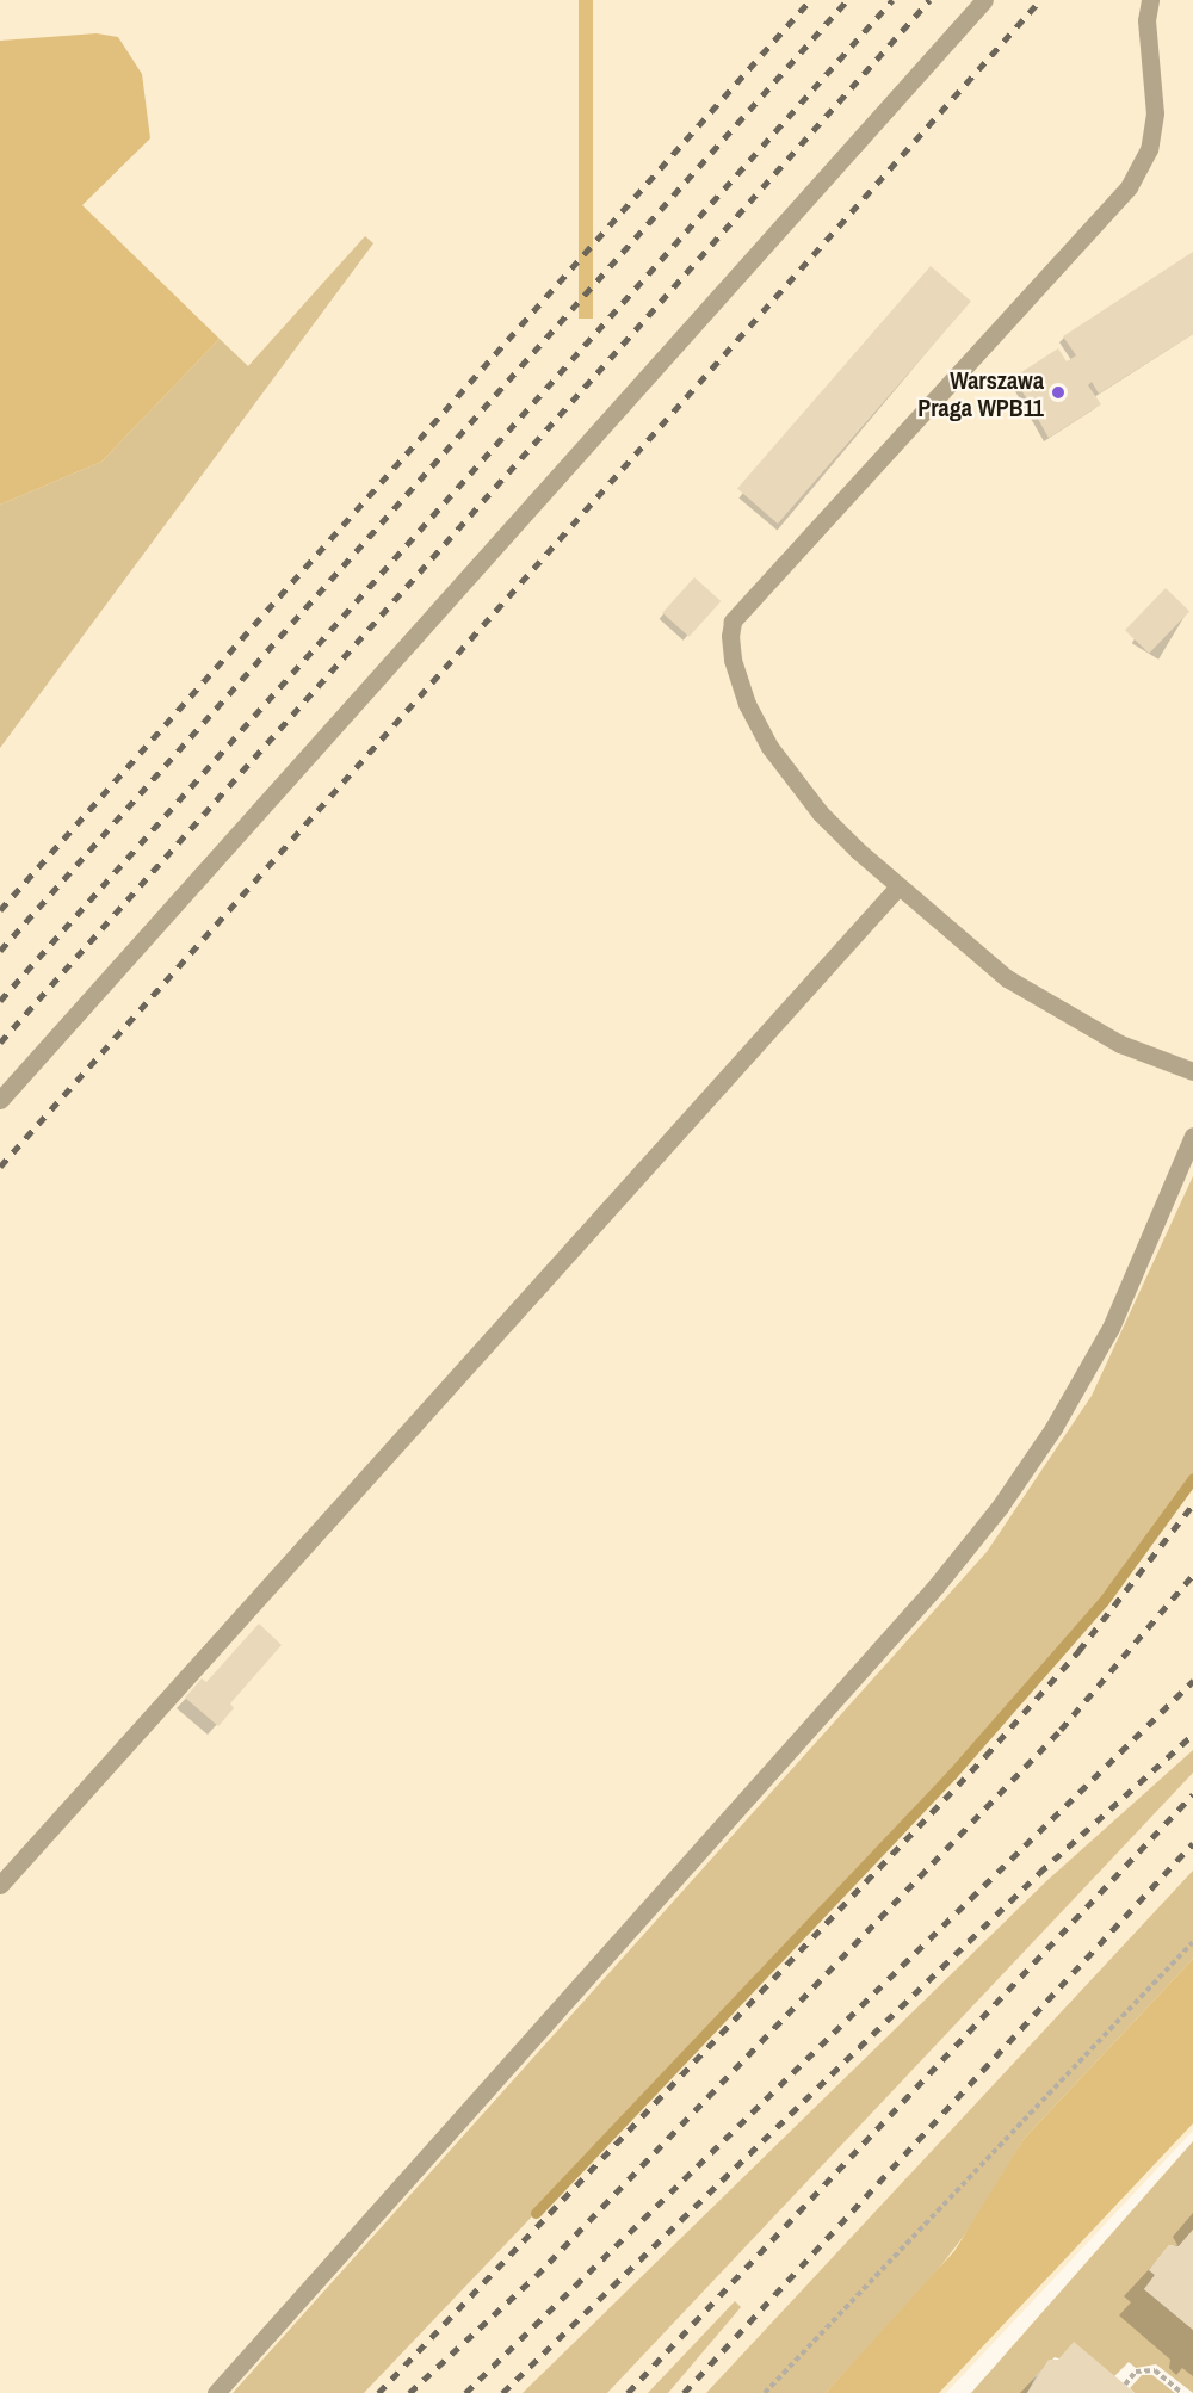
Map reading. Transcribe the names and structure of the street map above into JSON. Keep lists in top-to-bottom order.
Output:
{
  "places": ["Warszawa Praga WPB11"]
}
